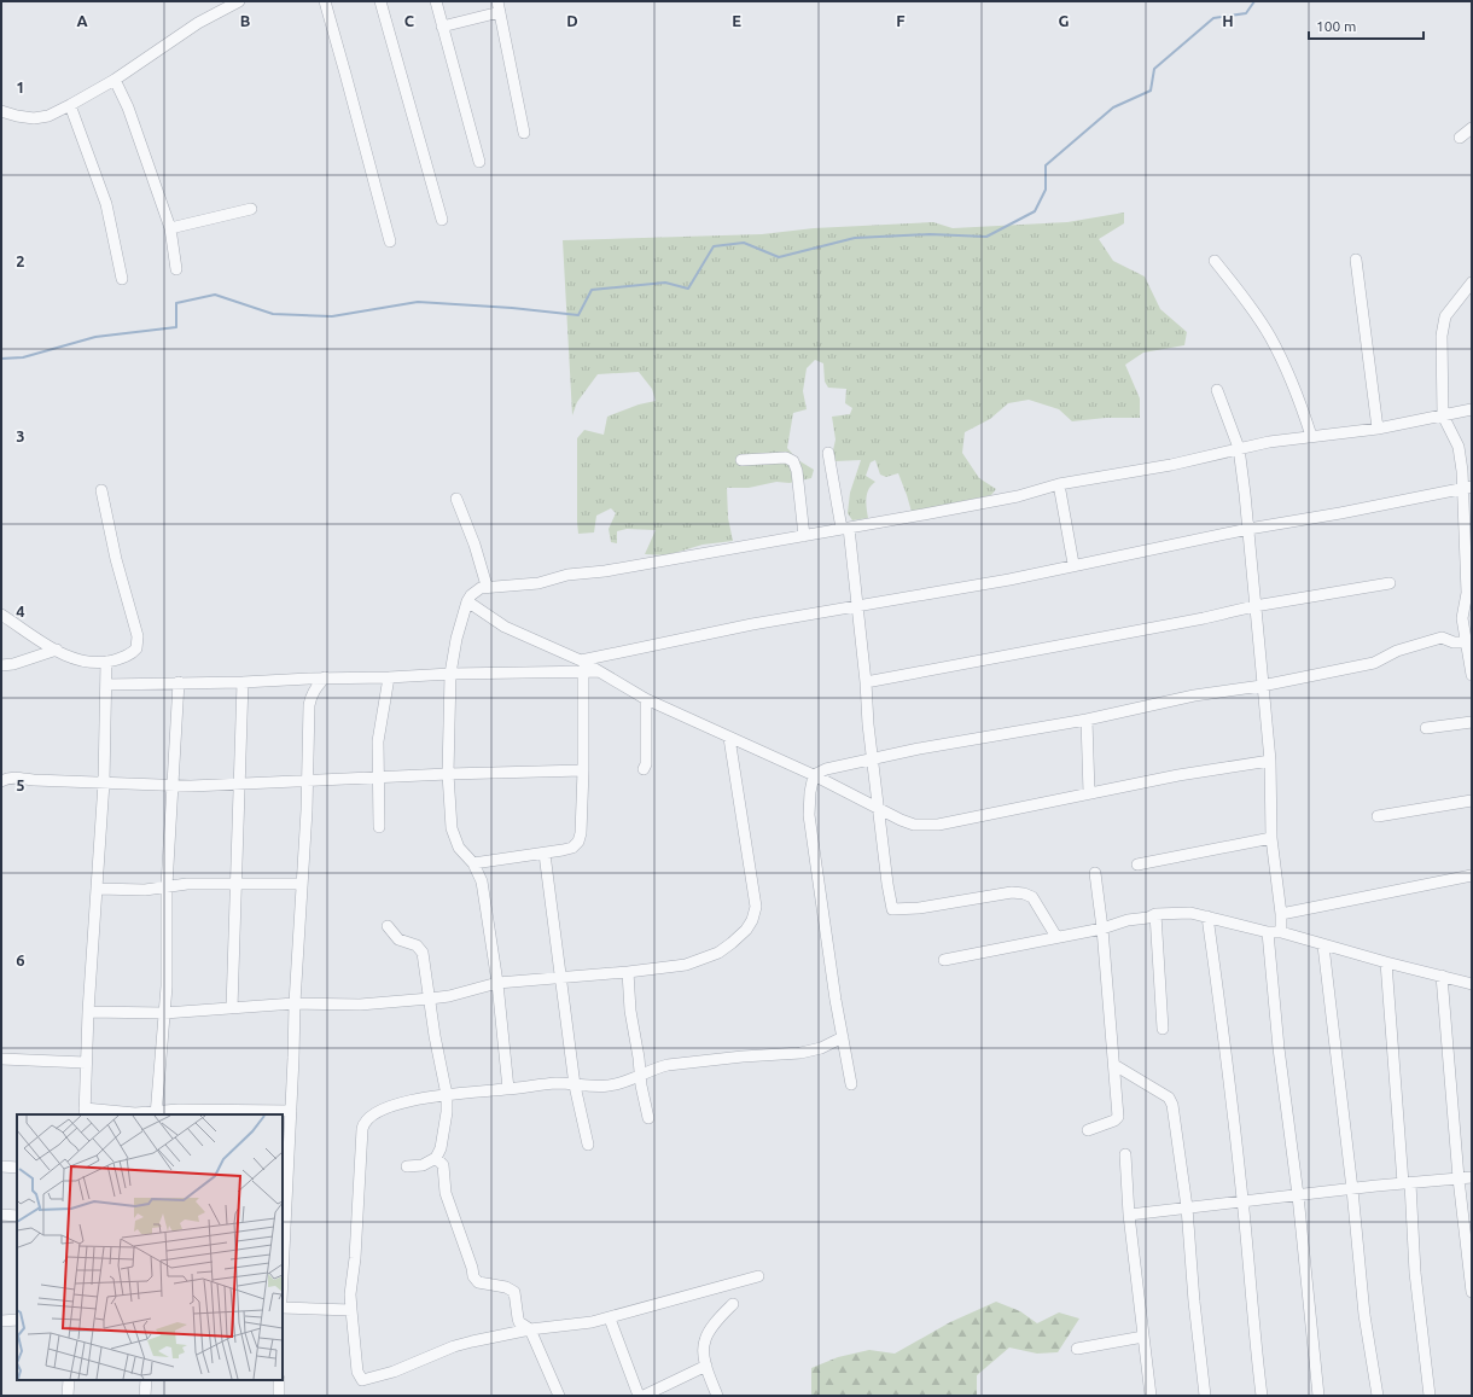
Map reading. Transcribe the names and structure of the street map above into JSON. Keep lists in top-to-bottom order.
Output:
{
  "scale_bar": "100 m",
  "grid": {
    "columns": [
      "A",
      "B",
      "C",
      "D",
      "E",
      "F",
      "G",
      "H"
    ],
    "rows": [
      "1",
      "2",
      "3",
      "4",
      "5",
      "6"
    ]
  }
}
